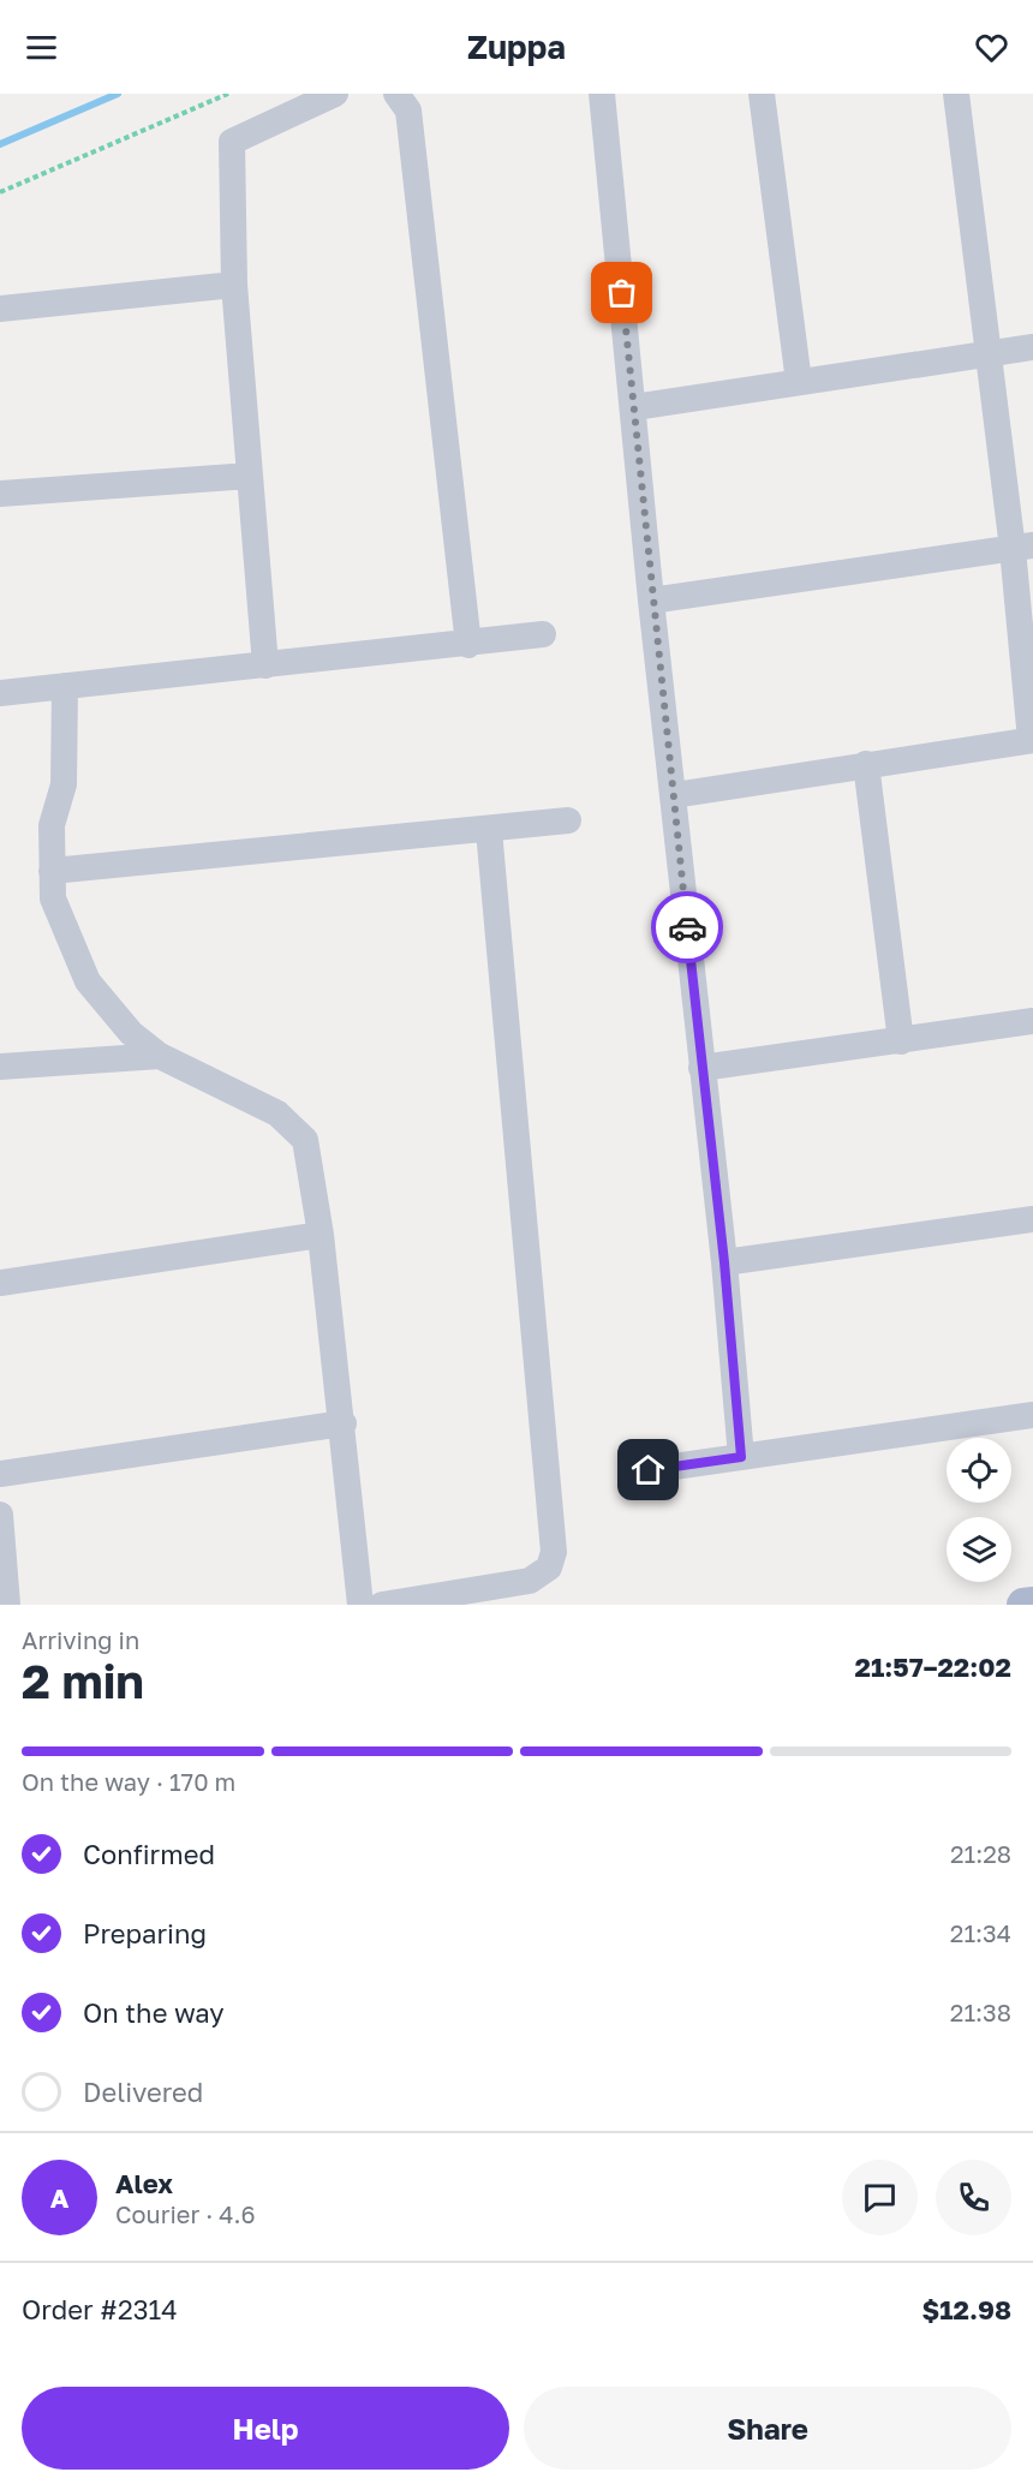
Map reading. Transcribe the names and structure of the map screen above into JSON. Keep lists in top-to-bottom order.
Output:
{
  "page": {
    "header": "Zuppa",
    "heading": ["2 min", "Arriving in", "21:57–22:02"],
    "panel": [
      "Alex",
      "Courier · 4.6",
      "Order #2314",
      "$12.98"
    ],
    "bar": "On the way · 170 m",
    "list": [
      ["Confirmed", "21:28"],
      ["Preparing", "21:34"],
      ["On the way", "21:38"],
      "Delivered"
    ],
    "round": "A",
    "buttons": ["Help", "Share"]
  }
}
